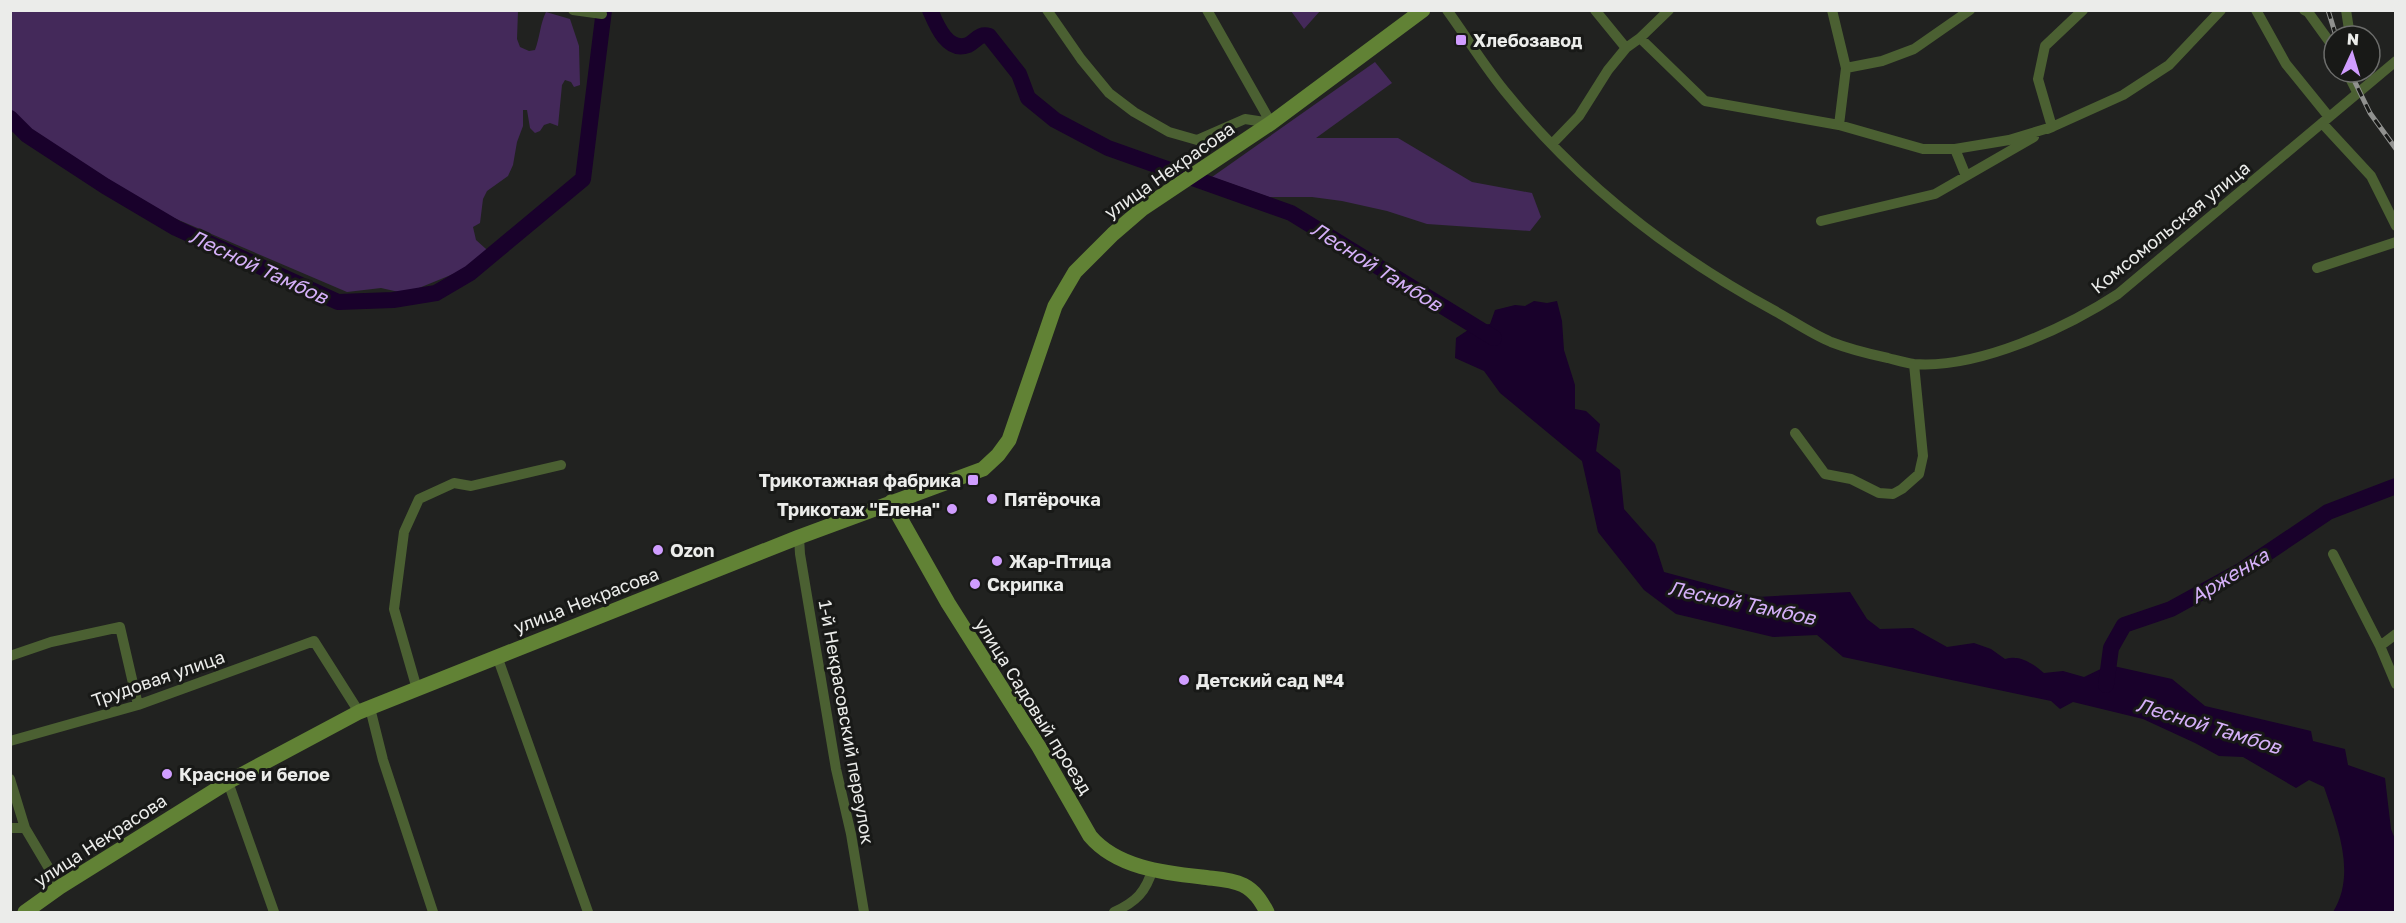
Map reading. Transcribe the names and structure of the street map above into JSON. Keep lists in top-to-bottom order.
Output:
{
  "streets": {
    "street": [
      "улица Некрасова",
      "Комсомольская улица",
      "Трудовая улица",
      "улица Садовый проезд",
      "1-й Некрасовский переулок"
    ]
  },
  "crossings": [
    ["улица Некрасова", "Трудовая улица"],
    ["улица Некрасова", "улица Садовый проезд"],
    ["улица Некрасова", "1-й Некрасовский переулок"]
  ],
  "water": ["Лесной Тамбов", "Арженка"],
  "places": {
    "transit": ["Хлебозавод", "Трикотажная фабрика"],
    "other": [
      "Пятёрочка",
      "Трикотаж \"Елена\"",
      "Ozon",
      "Жар-Птица",
      "Скрипка",
      "Детский сад №4",
      "Красное и белое"
    ]
  },
  "north": "top"
}
